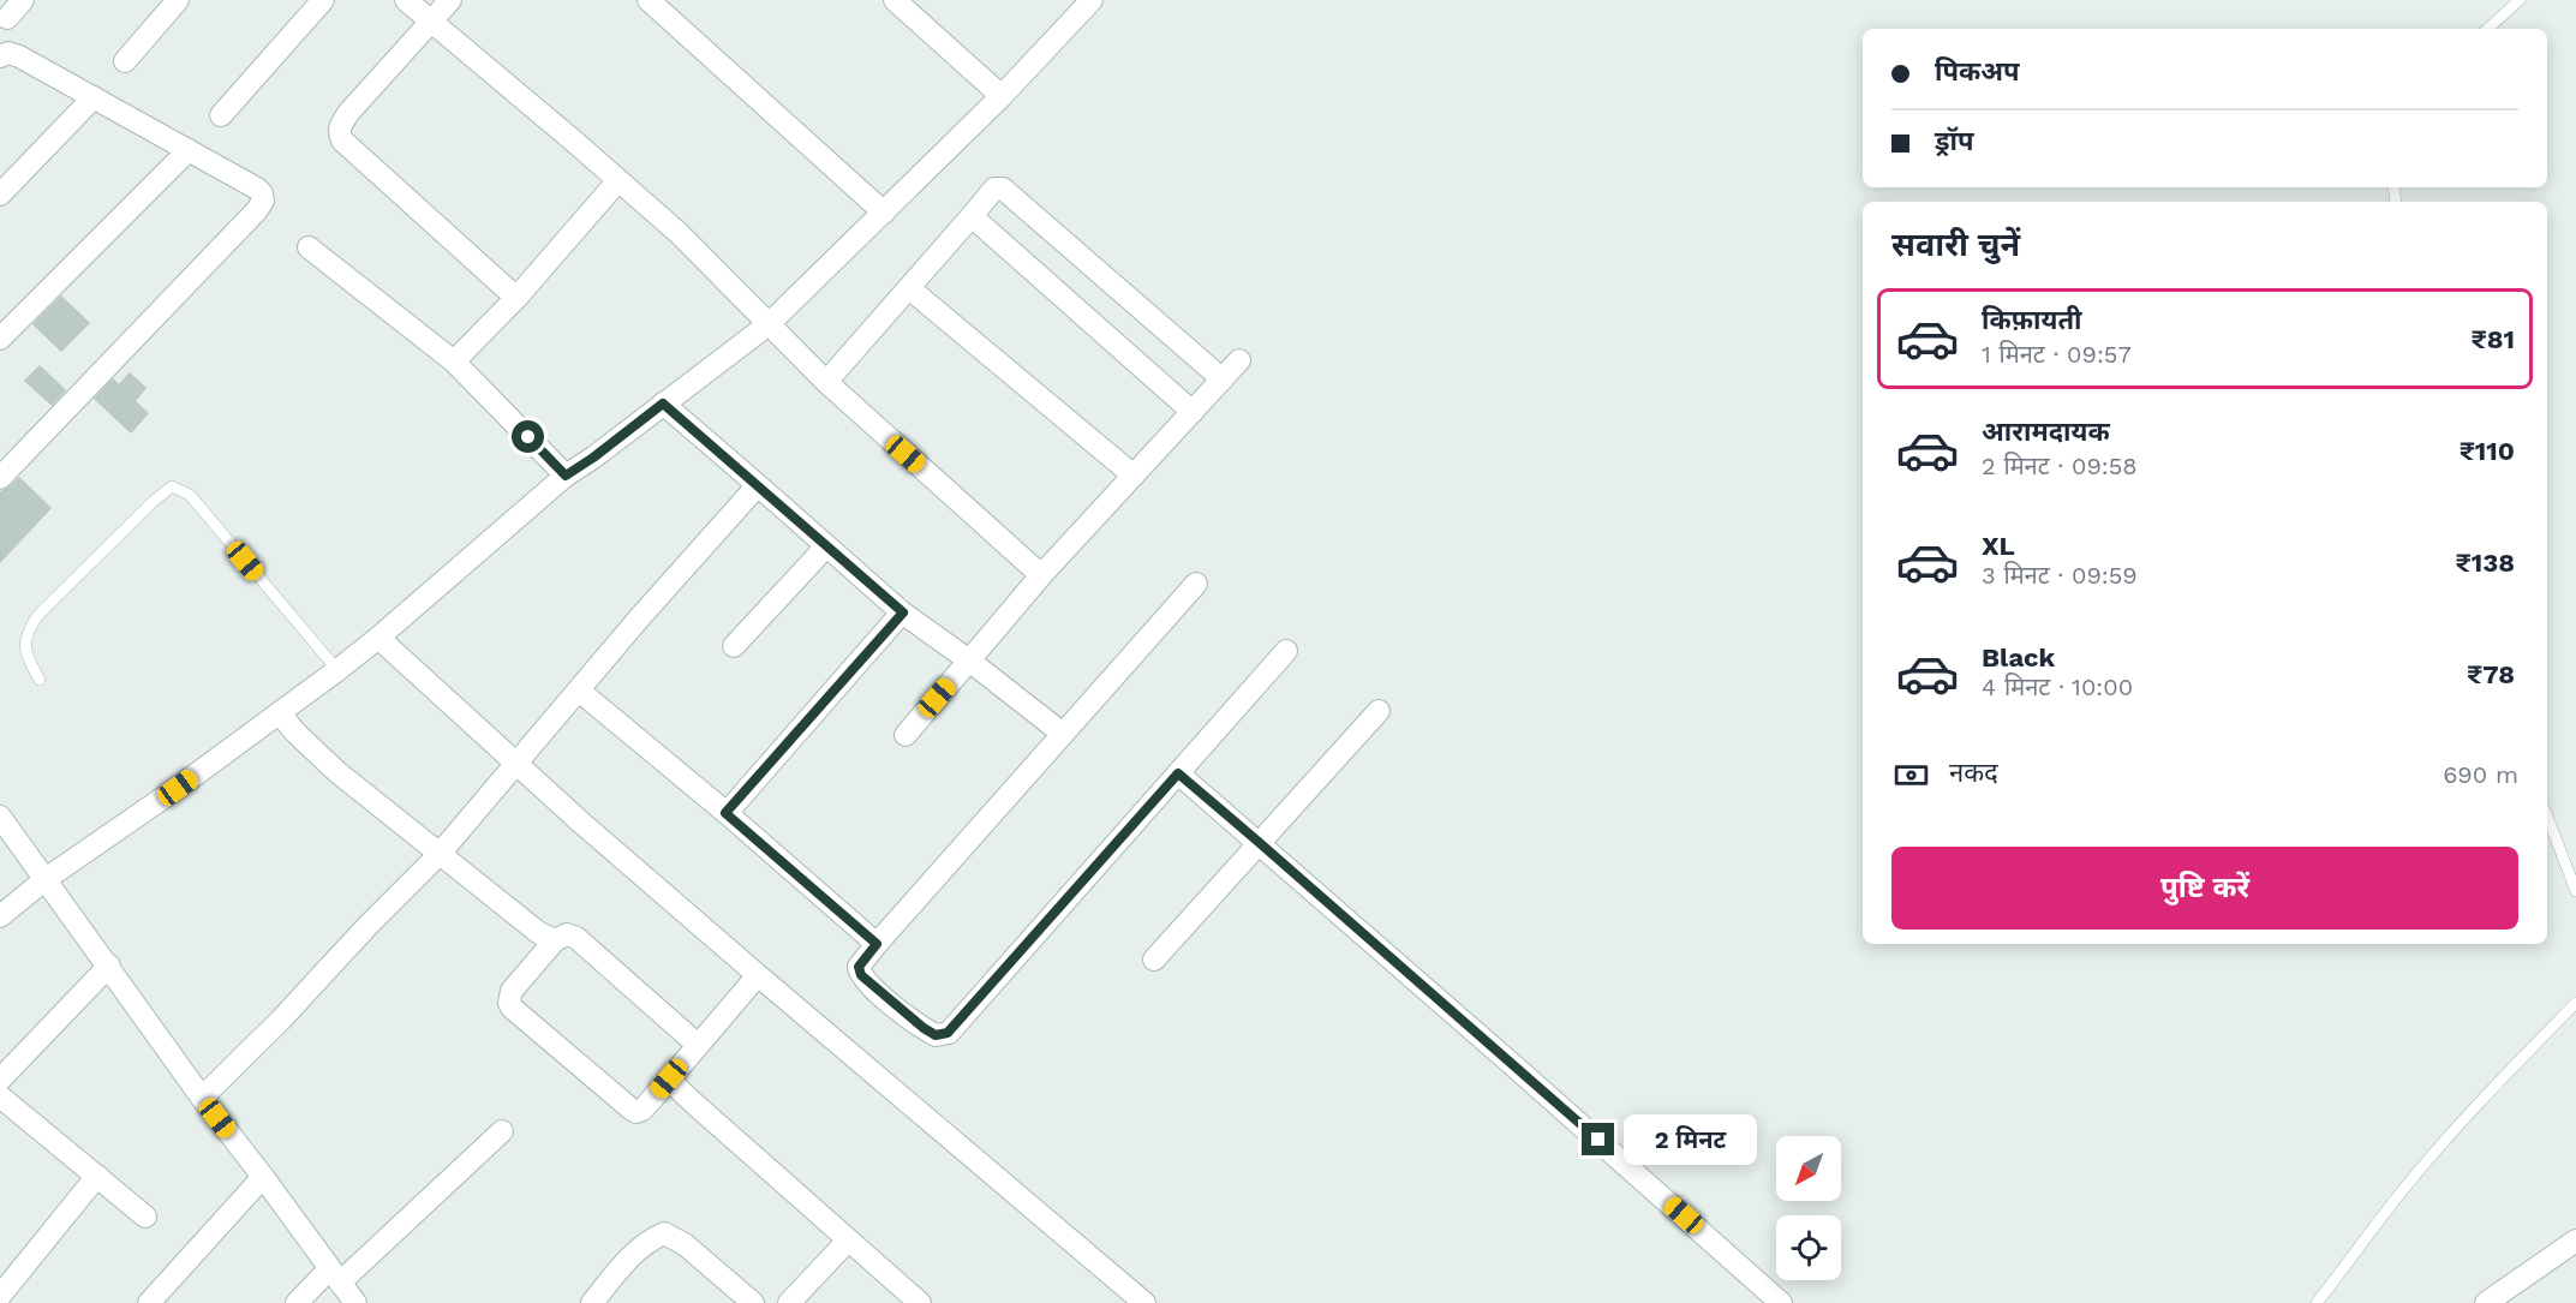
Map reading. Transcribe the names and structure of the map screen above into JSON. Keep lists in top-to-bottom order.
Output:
{
  "north": "bottom left",
  "page": {
    "banner": ["पिकअप", "ड्रॉप"],
    "heading": "सवारी चुनें",
    "list": [
      {
        "name": "किफ़ायती",
        "note": "1 मिनट · 09:57",
        "value": "₹81"
      },
      {
        "name": "आरामदायक",
        "note": "2 मिनट · 09:58",
        "value": "₹110"
      },
      {
        "name": "XL",
        "note": "3 मिनट · 09:59",
        "value": "₹138"
      },
      {
        "name": "Black",
        "note": "4 मिनट · 10:00",
        "value": "₹78"
      }
    ],
    "pay": ["नकद", "690 m"],
    "buttons": "पुष्टि करें",
    "bubble": "2 मिनट"
  }
}
